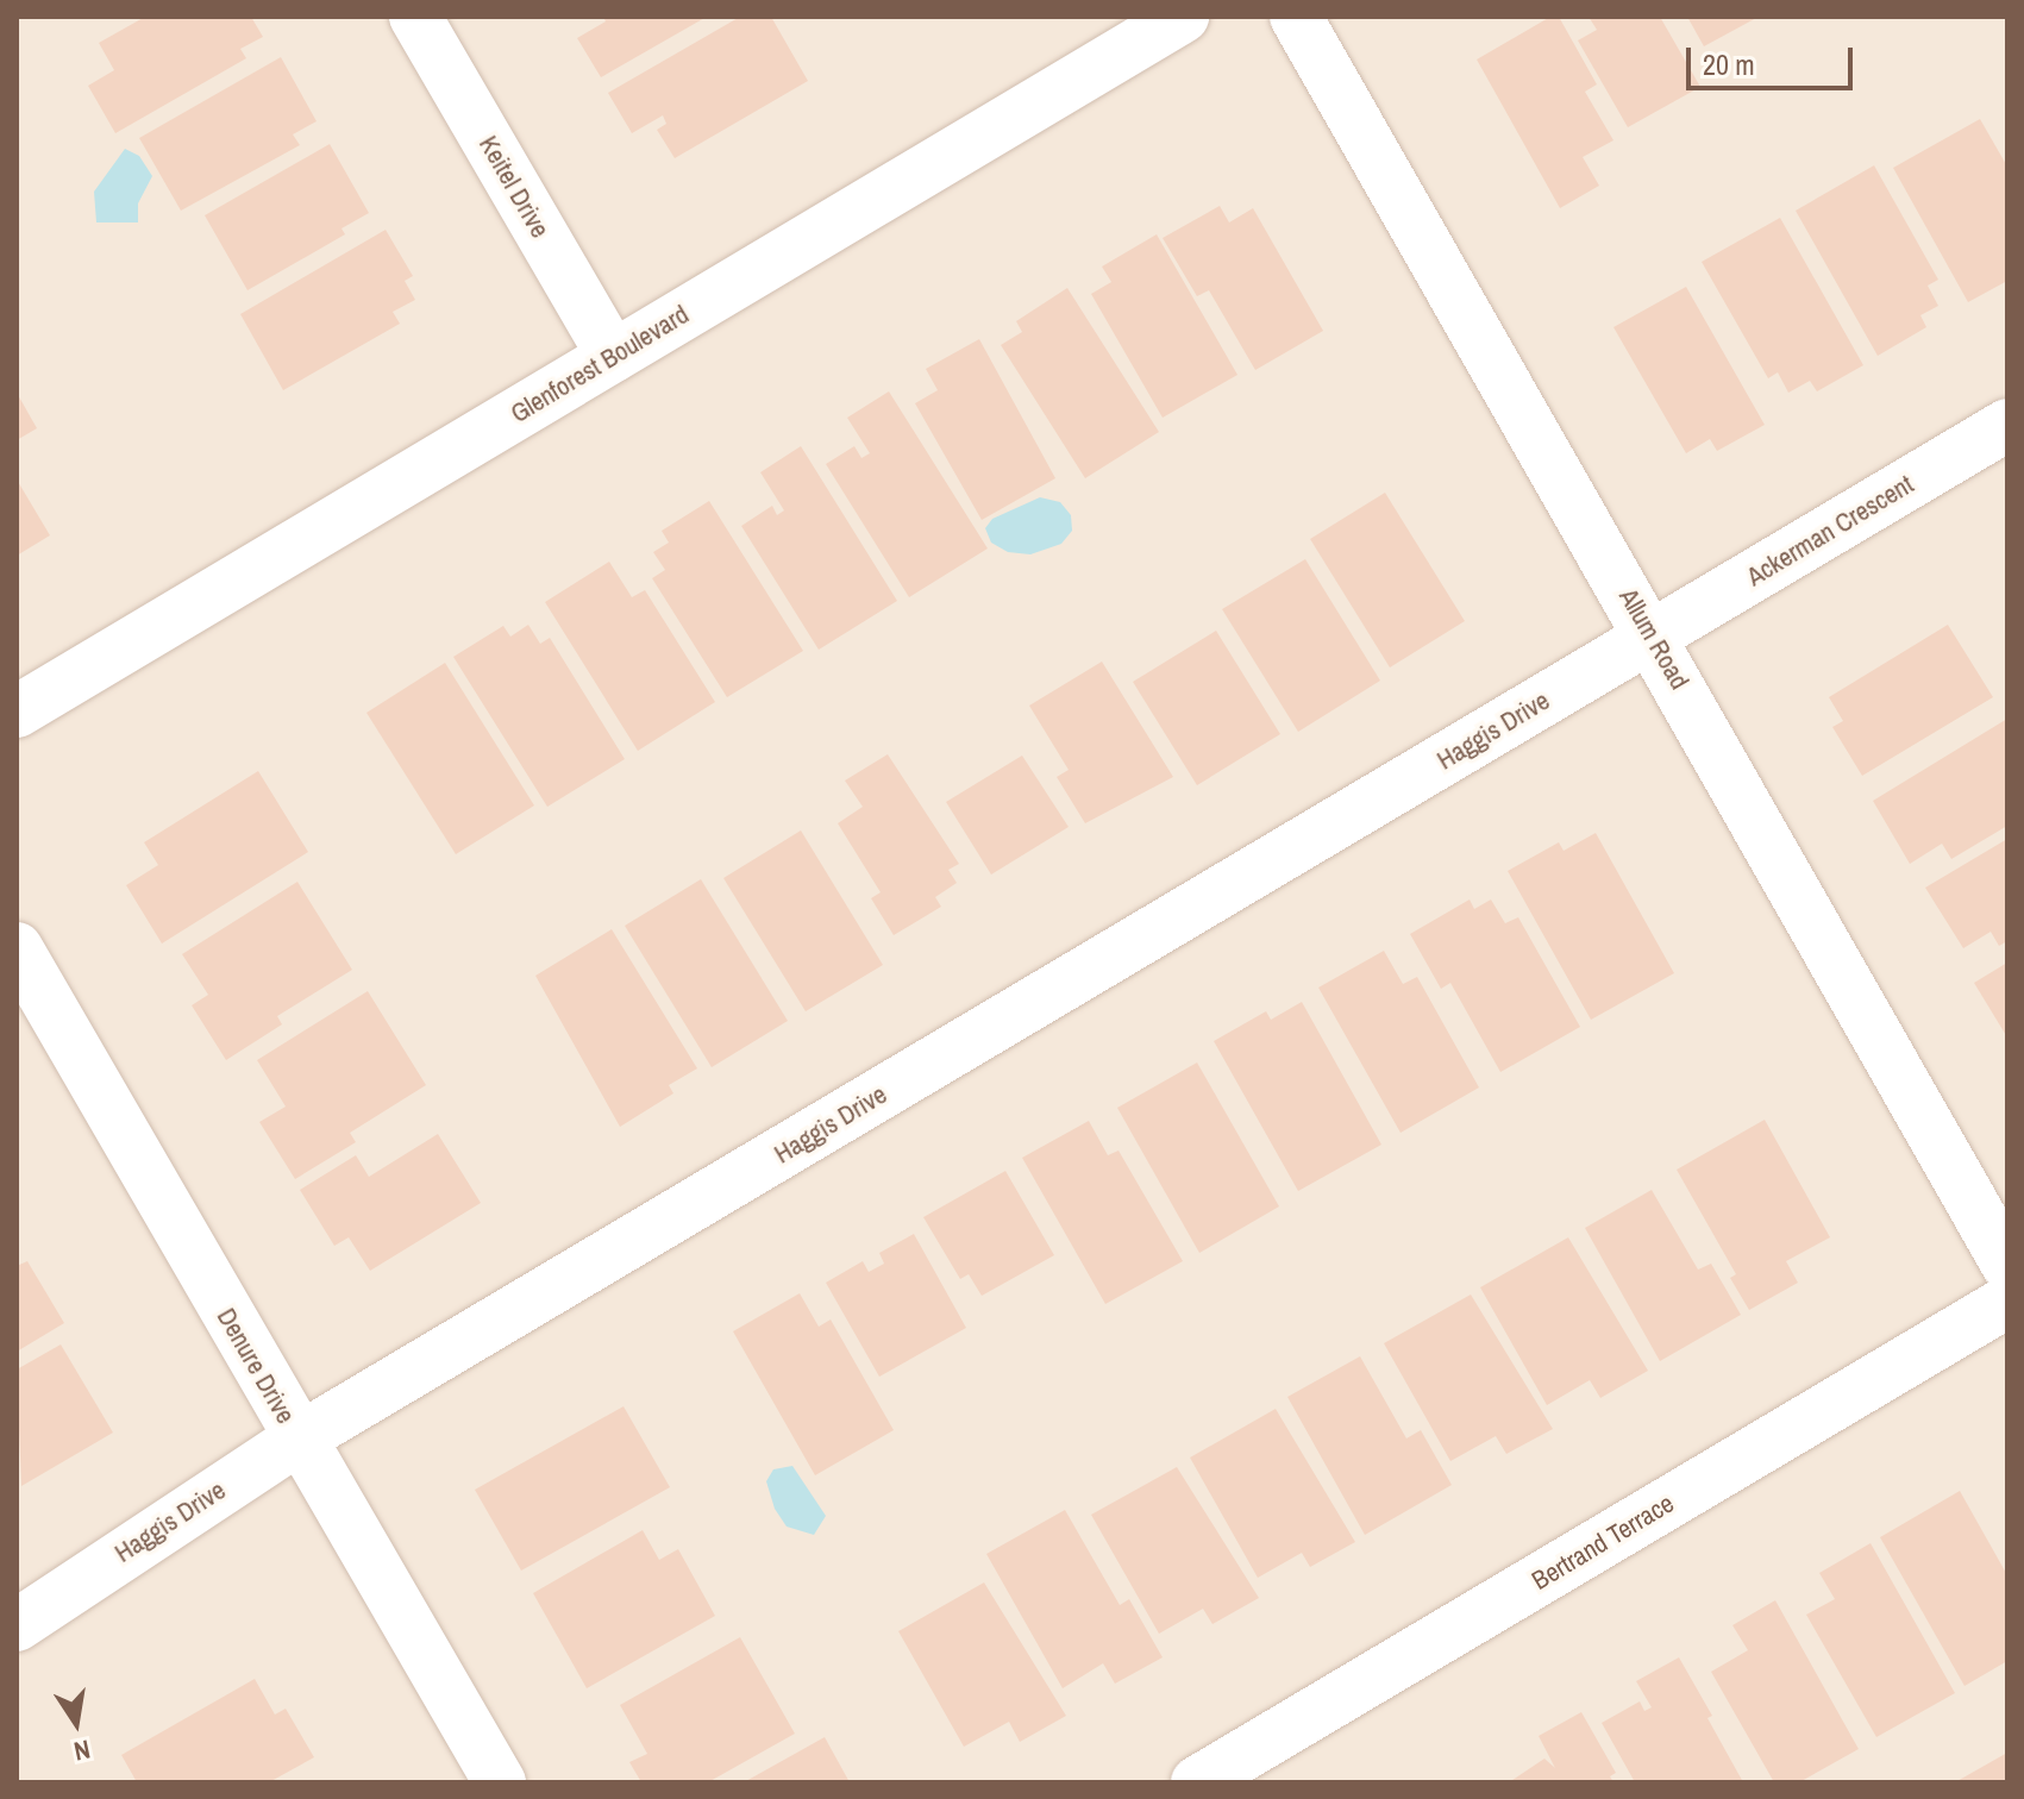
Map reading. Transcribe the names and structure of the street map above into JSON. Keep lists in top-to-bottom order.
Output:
{
  "streets": {
    "street": [
      "Keitel Drive",
      "Glenforest Boulevard",
      "Ackerman Crescent",
      "Allum Road",
      "Haggis Drive",
      "Denure Drive",
      "Bertrand Terrace"
    ]
  },
  "crossings": [
    ["Keitel Drive", "Glenforest Boulevard"],
    ["Ackerman Crescent", "Allum Road"],
    ["Ackerman Crescent", "Haggis Drive"],
    ["Allum Road", "Haggis Drive"],
    ["Haggis Drive", "Denure Drive"]
  ],
  "scale_bar": "20 m",
  "north": "bottom"
}
